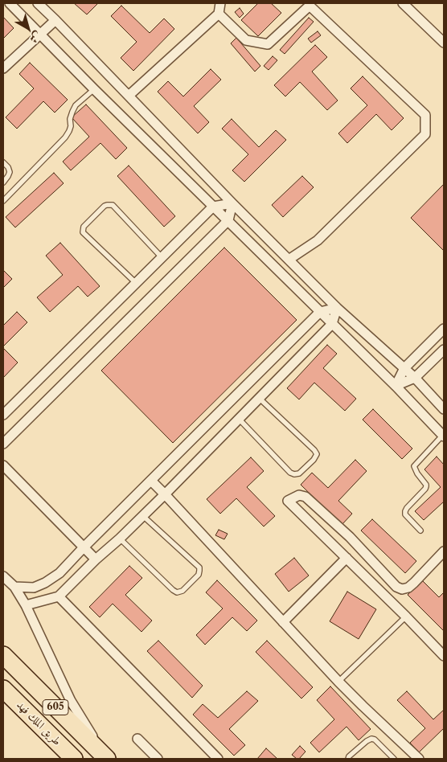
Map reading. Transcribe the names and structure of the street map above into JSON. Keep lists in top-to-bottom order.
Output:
{
  "streets": {
    "highway": ["605", "طريق الملك فهد"]
  },
  "north": "bottom right"
}
